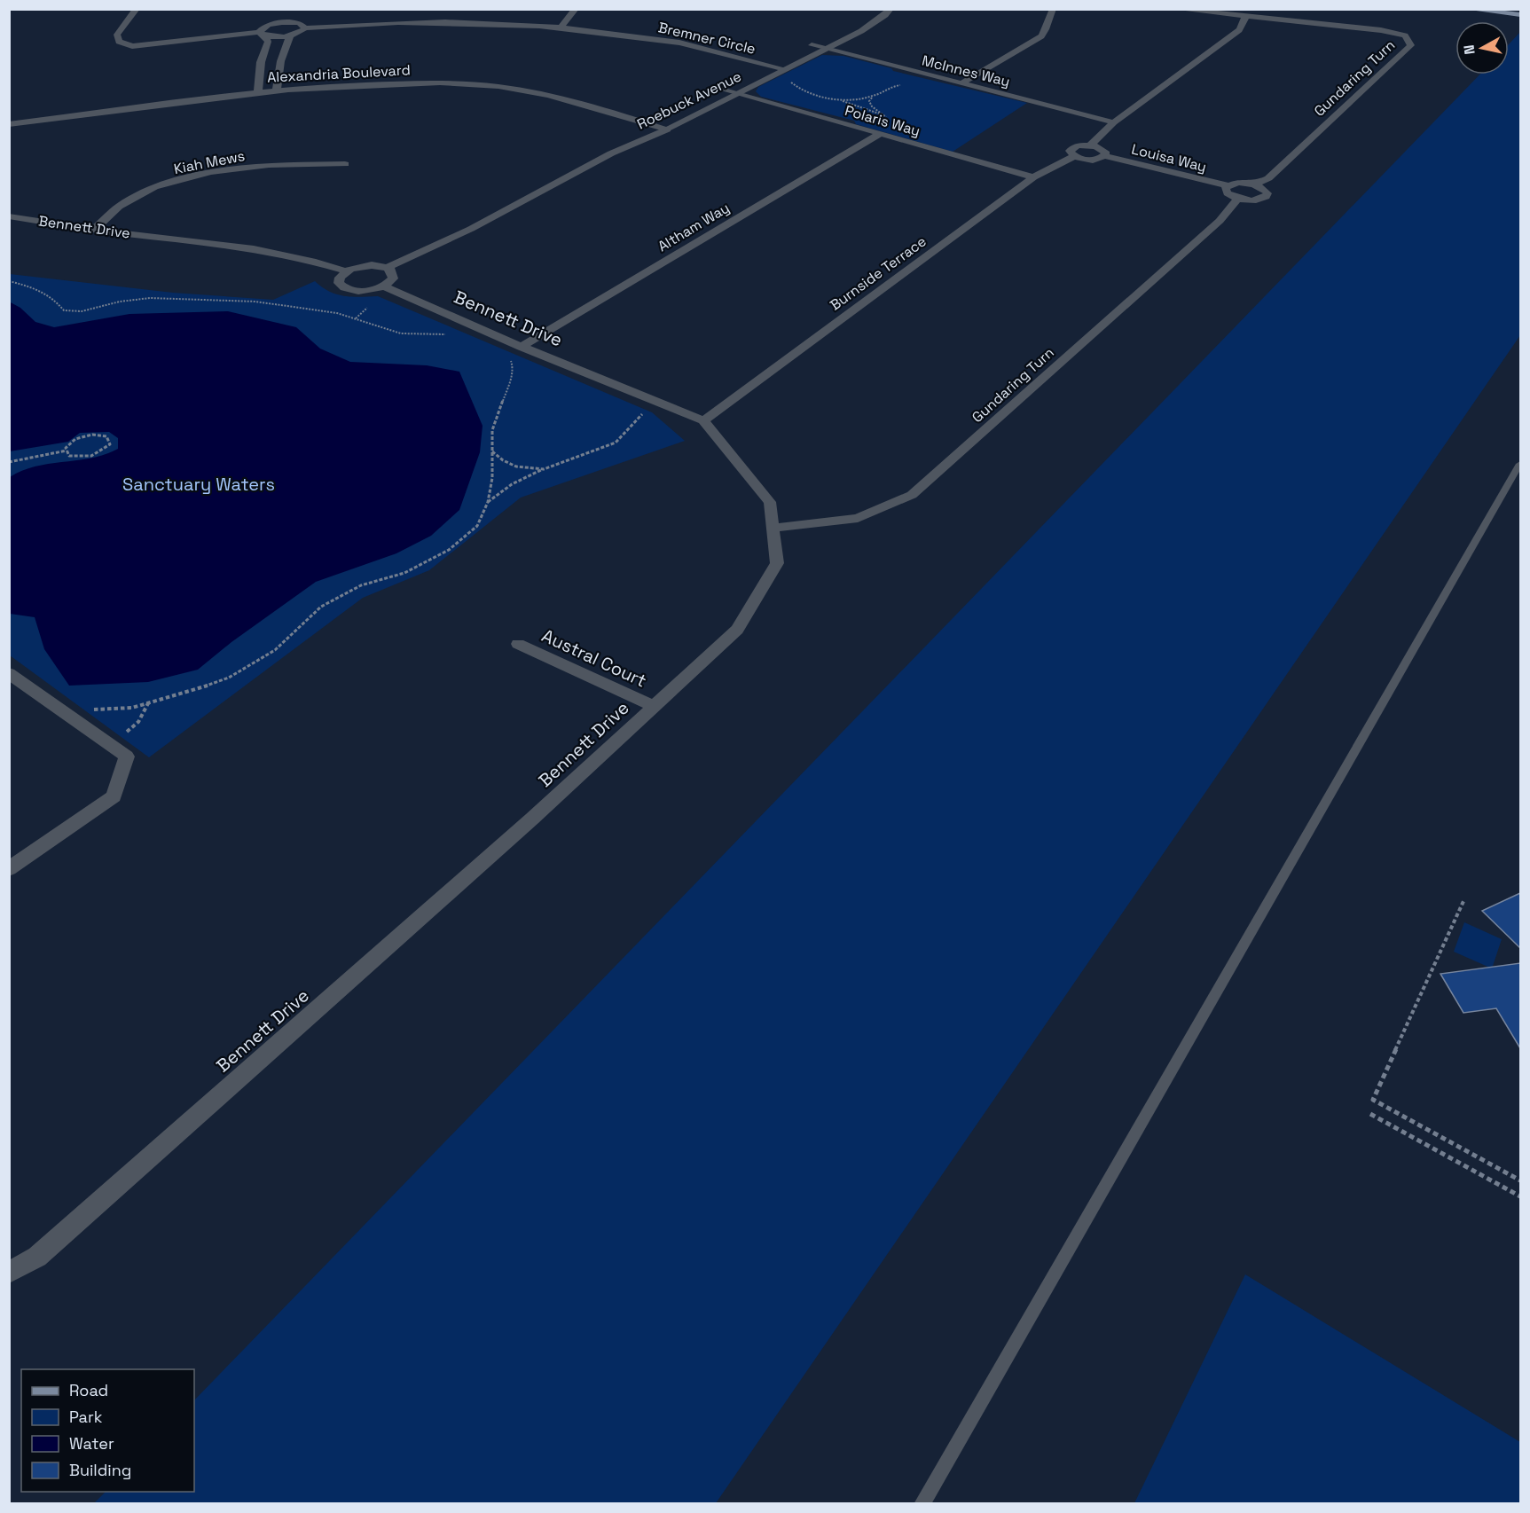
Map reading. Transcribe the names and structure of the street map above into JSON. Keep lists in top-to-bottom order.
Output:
{
  "streets": {
    "street": [
      "Bremner Circle",
      "McInnes Way",
      "Alexandria Boulevard",
      "Gundaring Turn",
      "Roebuck Avenue",
      "Polaris Way",
      "Louisa Way",
      "Kiah Mews",
      "Bennett Drive",
      "Altham Way",
      "Burnside Terrace",
      "Austral Court"
    ]
  },
  "crossings": [
    ["Bremner Circle", "Roebuck Avenue"],
    ["McInnes Way", "Roebuck Avenue"],
    ["McInnes Way", "Burnside Terrace"],
    ["Alexandria Boulevard", "Roebuck Avenue"],
    ["Gundaring Turn", "Bennett Drive"],
    ["Gundaring Turn", "Burnside Terrace"],
    ["Roebuck Avenue", "Polaris Way"],
    ["Roebuck Avenue", "Bennett Drive"],
    ["Polaris Way", "Altham Way"],
    ["Polaris Way", "Burnside Terrace"],
    ["Kiah Mews", "Bennett Drive"],
    ["Bennett Drive", "Altham Way"],
    ["Bennett Drive", "Burnside Terrace"],
    ["Bennett Drive", "Austral Court"]
  ],
  "parks": ["Sanctuary Waters"],
  "legend": [
    "Road",
    "Park",
    "Water",
    "Building"
  ],
  "north": "left"
}
